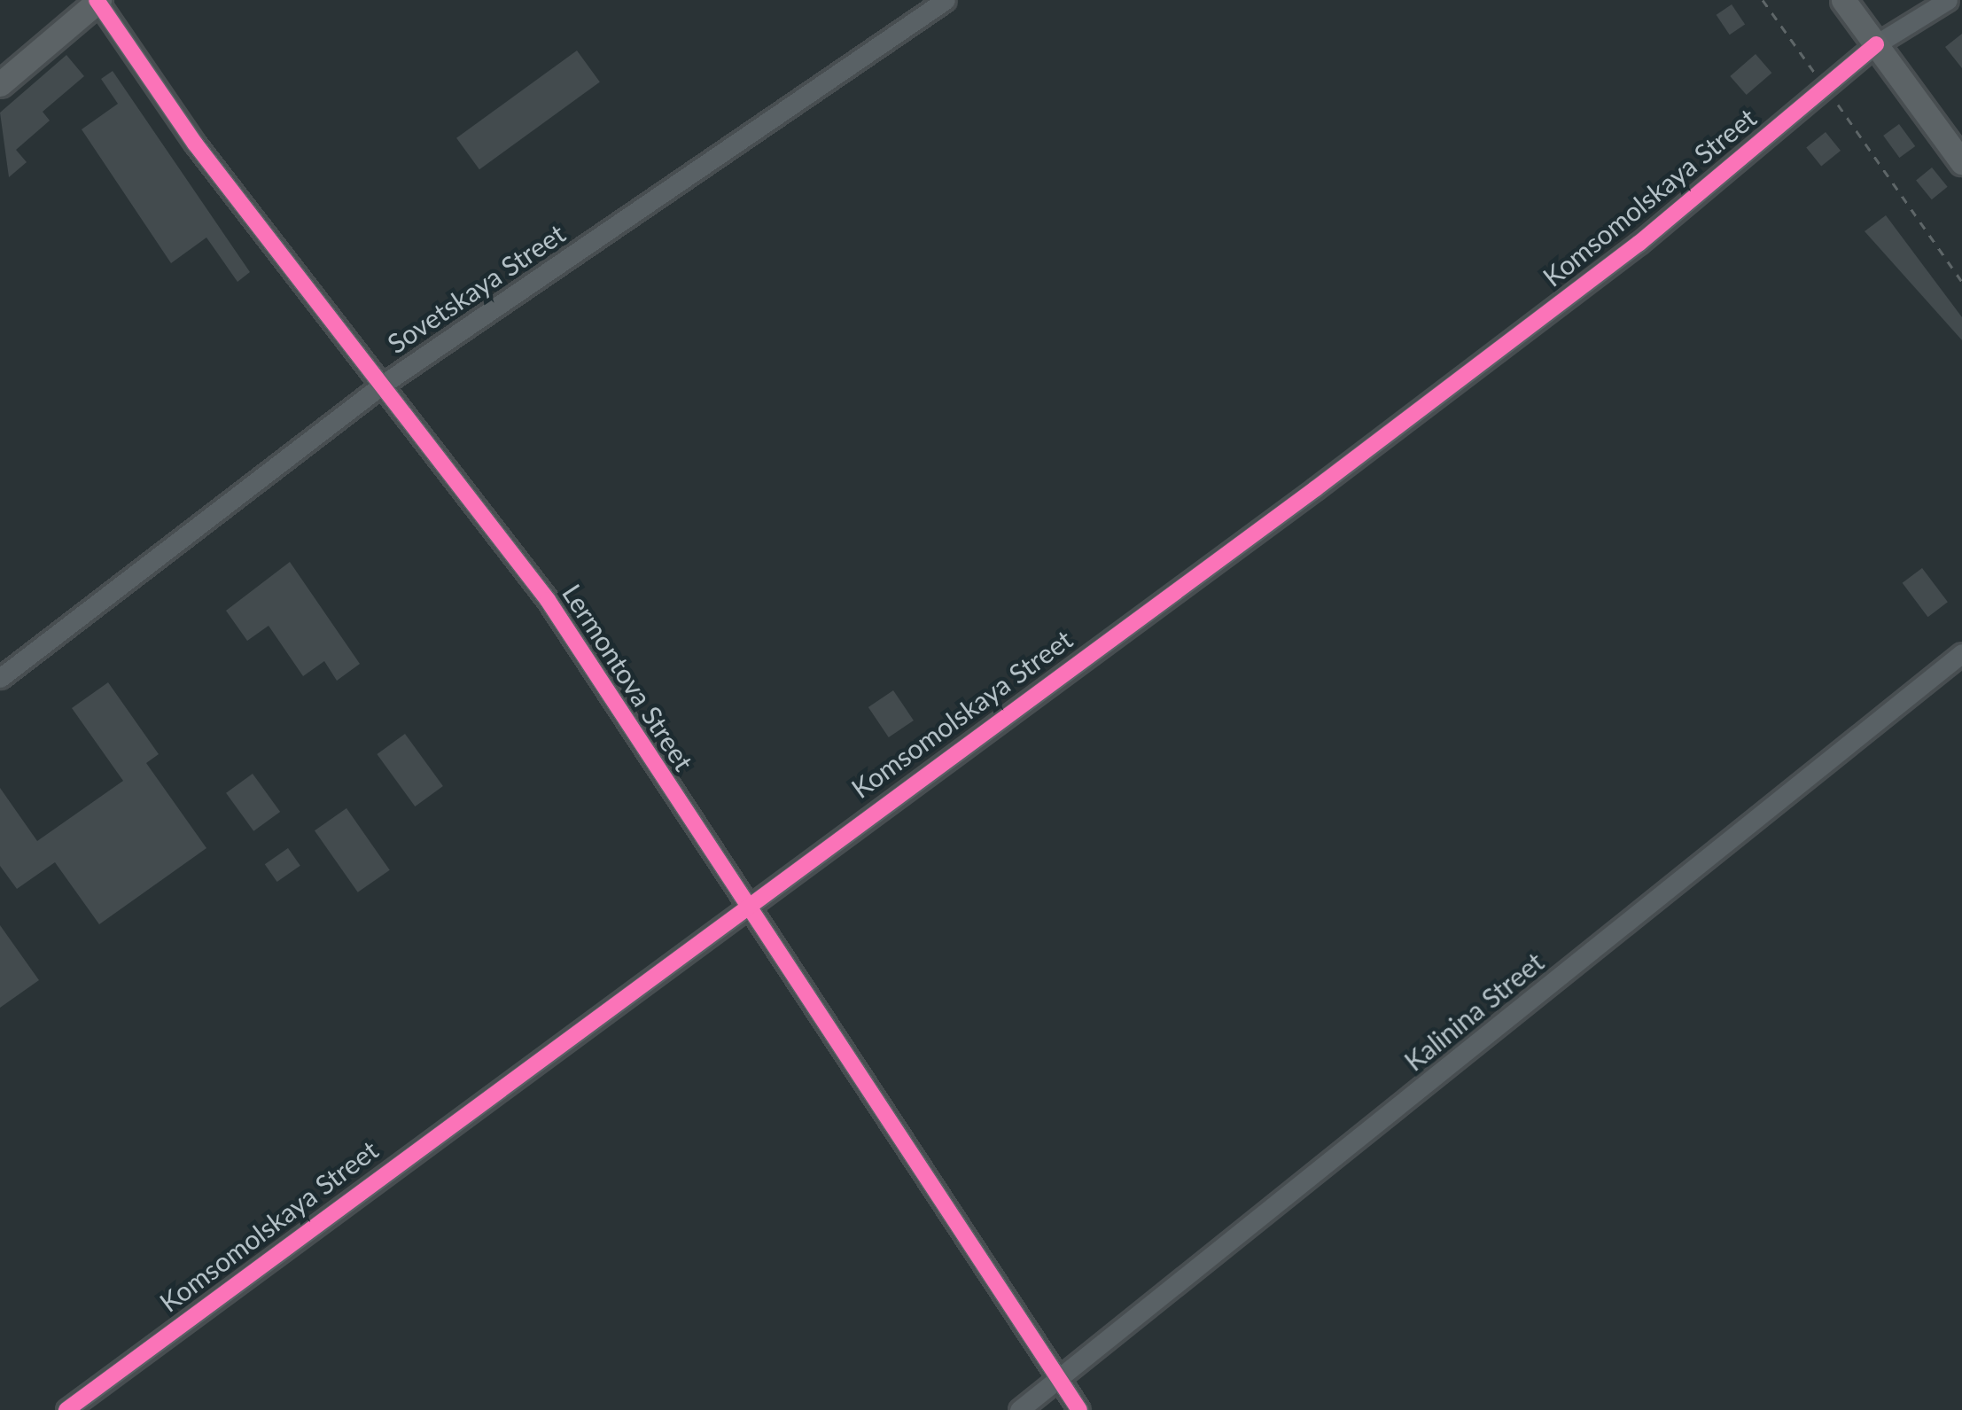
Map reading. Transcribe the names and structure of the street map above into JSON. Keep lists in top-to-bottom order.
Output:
{
  "streets": {
    "street": [
      "Komsomolskaya Street",
      "Sovetskaya Street",
      "Lermontova Street",
      "Kalinina Street"
    ]
  },
  "crossings": [
    ["Komsomolskaya Street", "Lermontova Street"],
    ["Sovetskaya Street", "Lermontova Street"],
    ["Lermontova Street", "Kalinina Street"]
  ]
}
